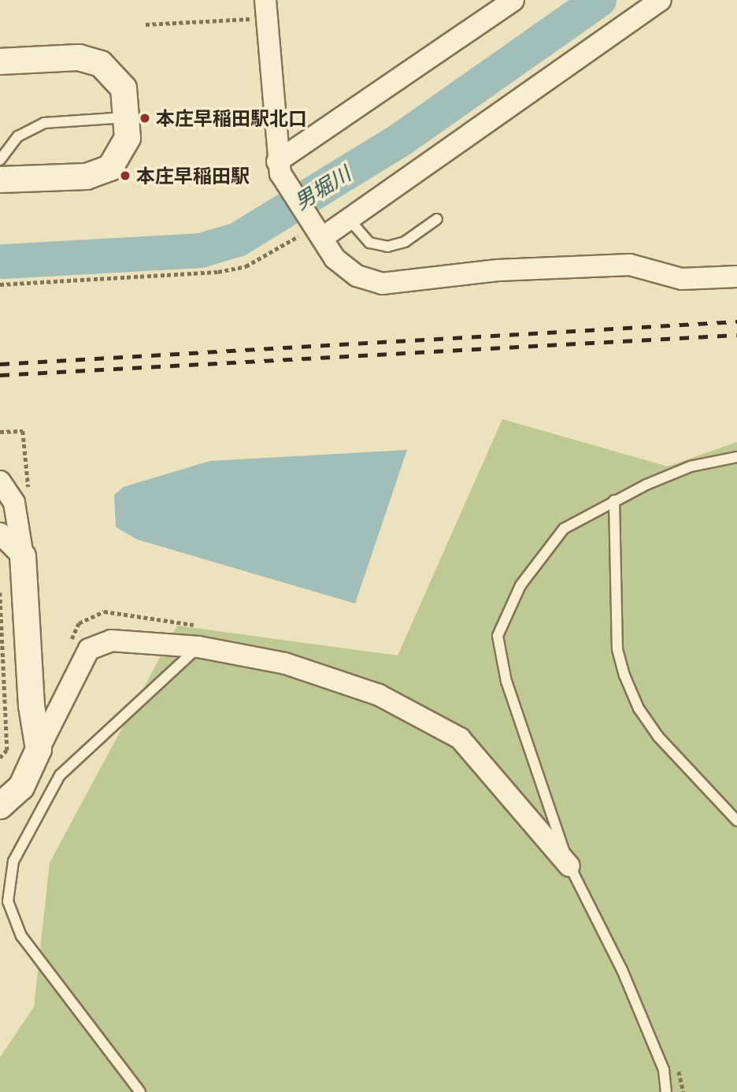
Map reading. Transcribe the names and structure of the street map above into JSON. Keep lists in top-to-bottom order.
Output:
{
  "water": ["男堀川"],
  "places": ["本庄早稲田駅北口", "本庄早稲田駅"]
}
